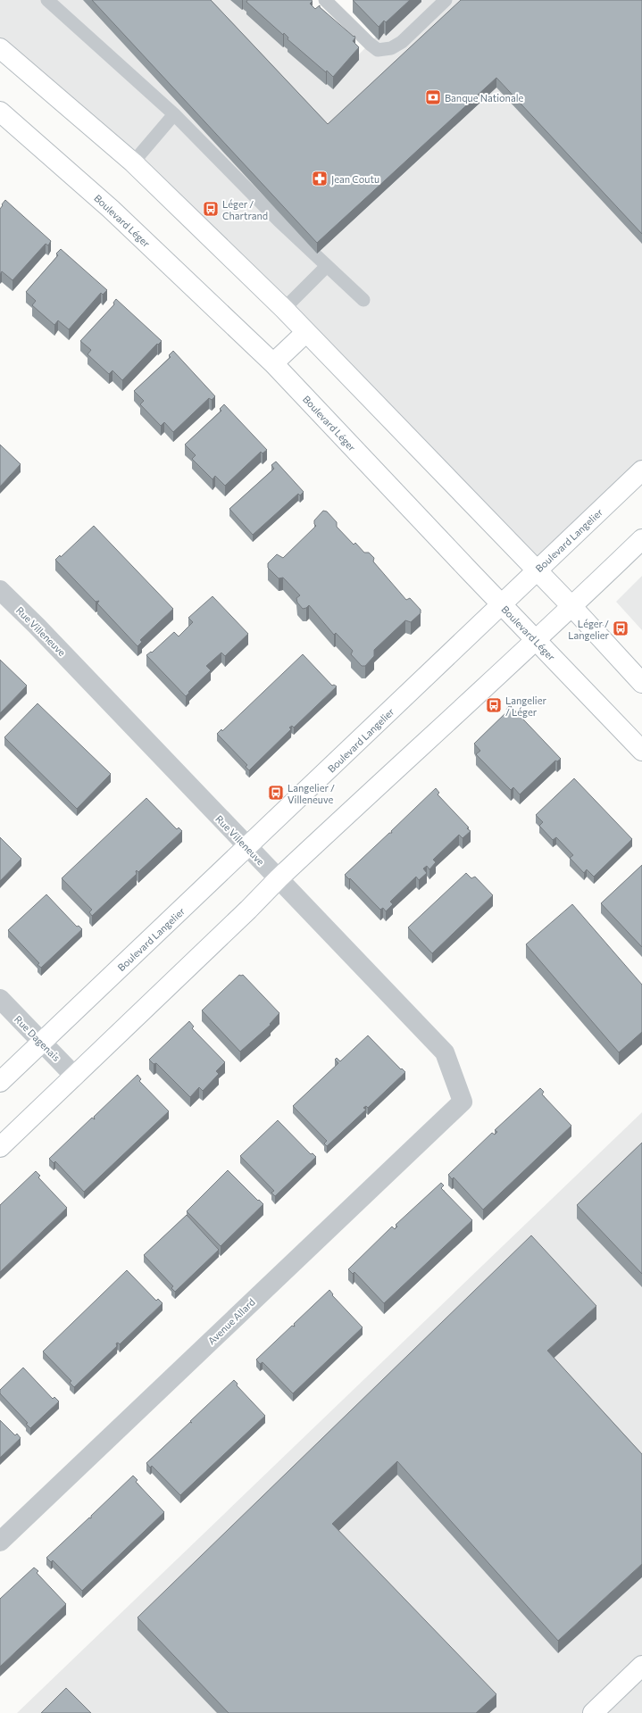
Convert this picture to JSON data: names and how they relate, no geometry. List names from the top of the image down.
{
  "streets": {
    "main road": ["Boulevard Léger", "Boulevard Langelier"],
    "street": ["Rue Villeneuve", "Rue Dagenais", "Avenue Allard"]
  },
  "crossings": [
    ["Boulevard Léger", "Boulevard Langelier"],
    ["Boulevard Langelier", "Rue Villeneuve"],
    ["Boulevard Langelier", "Rue Dagenais"],
    ["Rue Villeneuve", "Avenue Allard"]
  ],
  "places": {
    "bank": ["Banque Nationale"],
    "pharmacy": ["Jean Coutu"],
    "bus stop": [
      "Léger / Chartrand",
      "Léger / Langelier",
      "Langelier / Léger",
      "Langelier / Villeneuve"
    ]
  }
}
